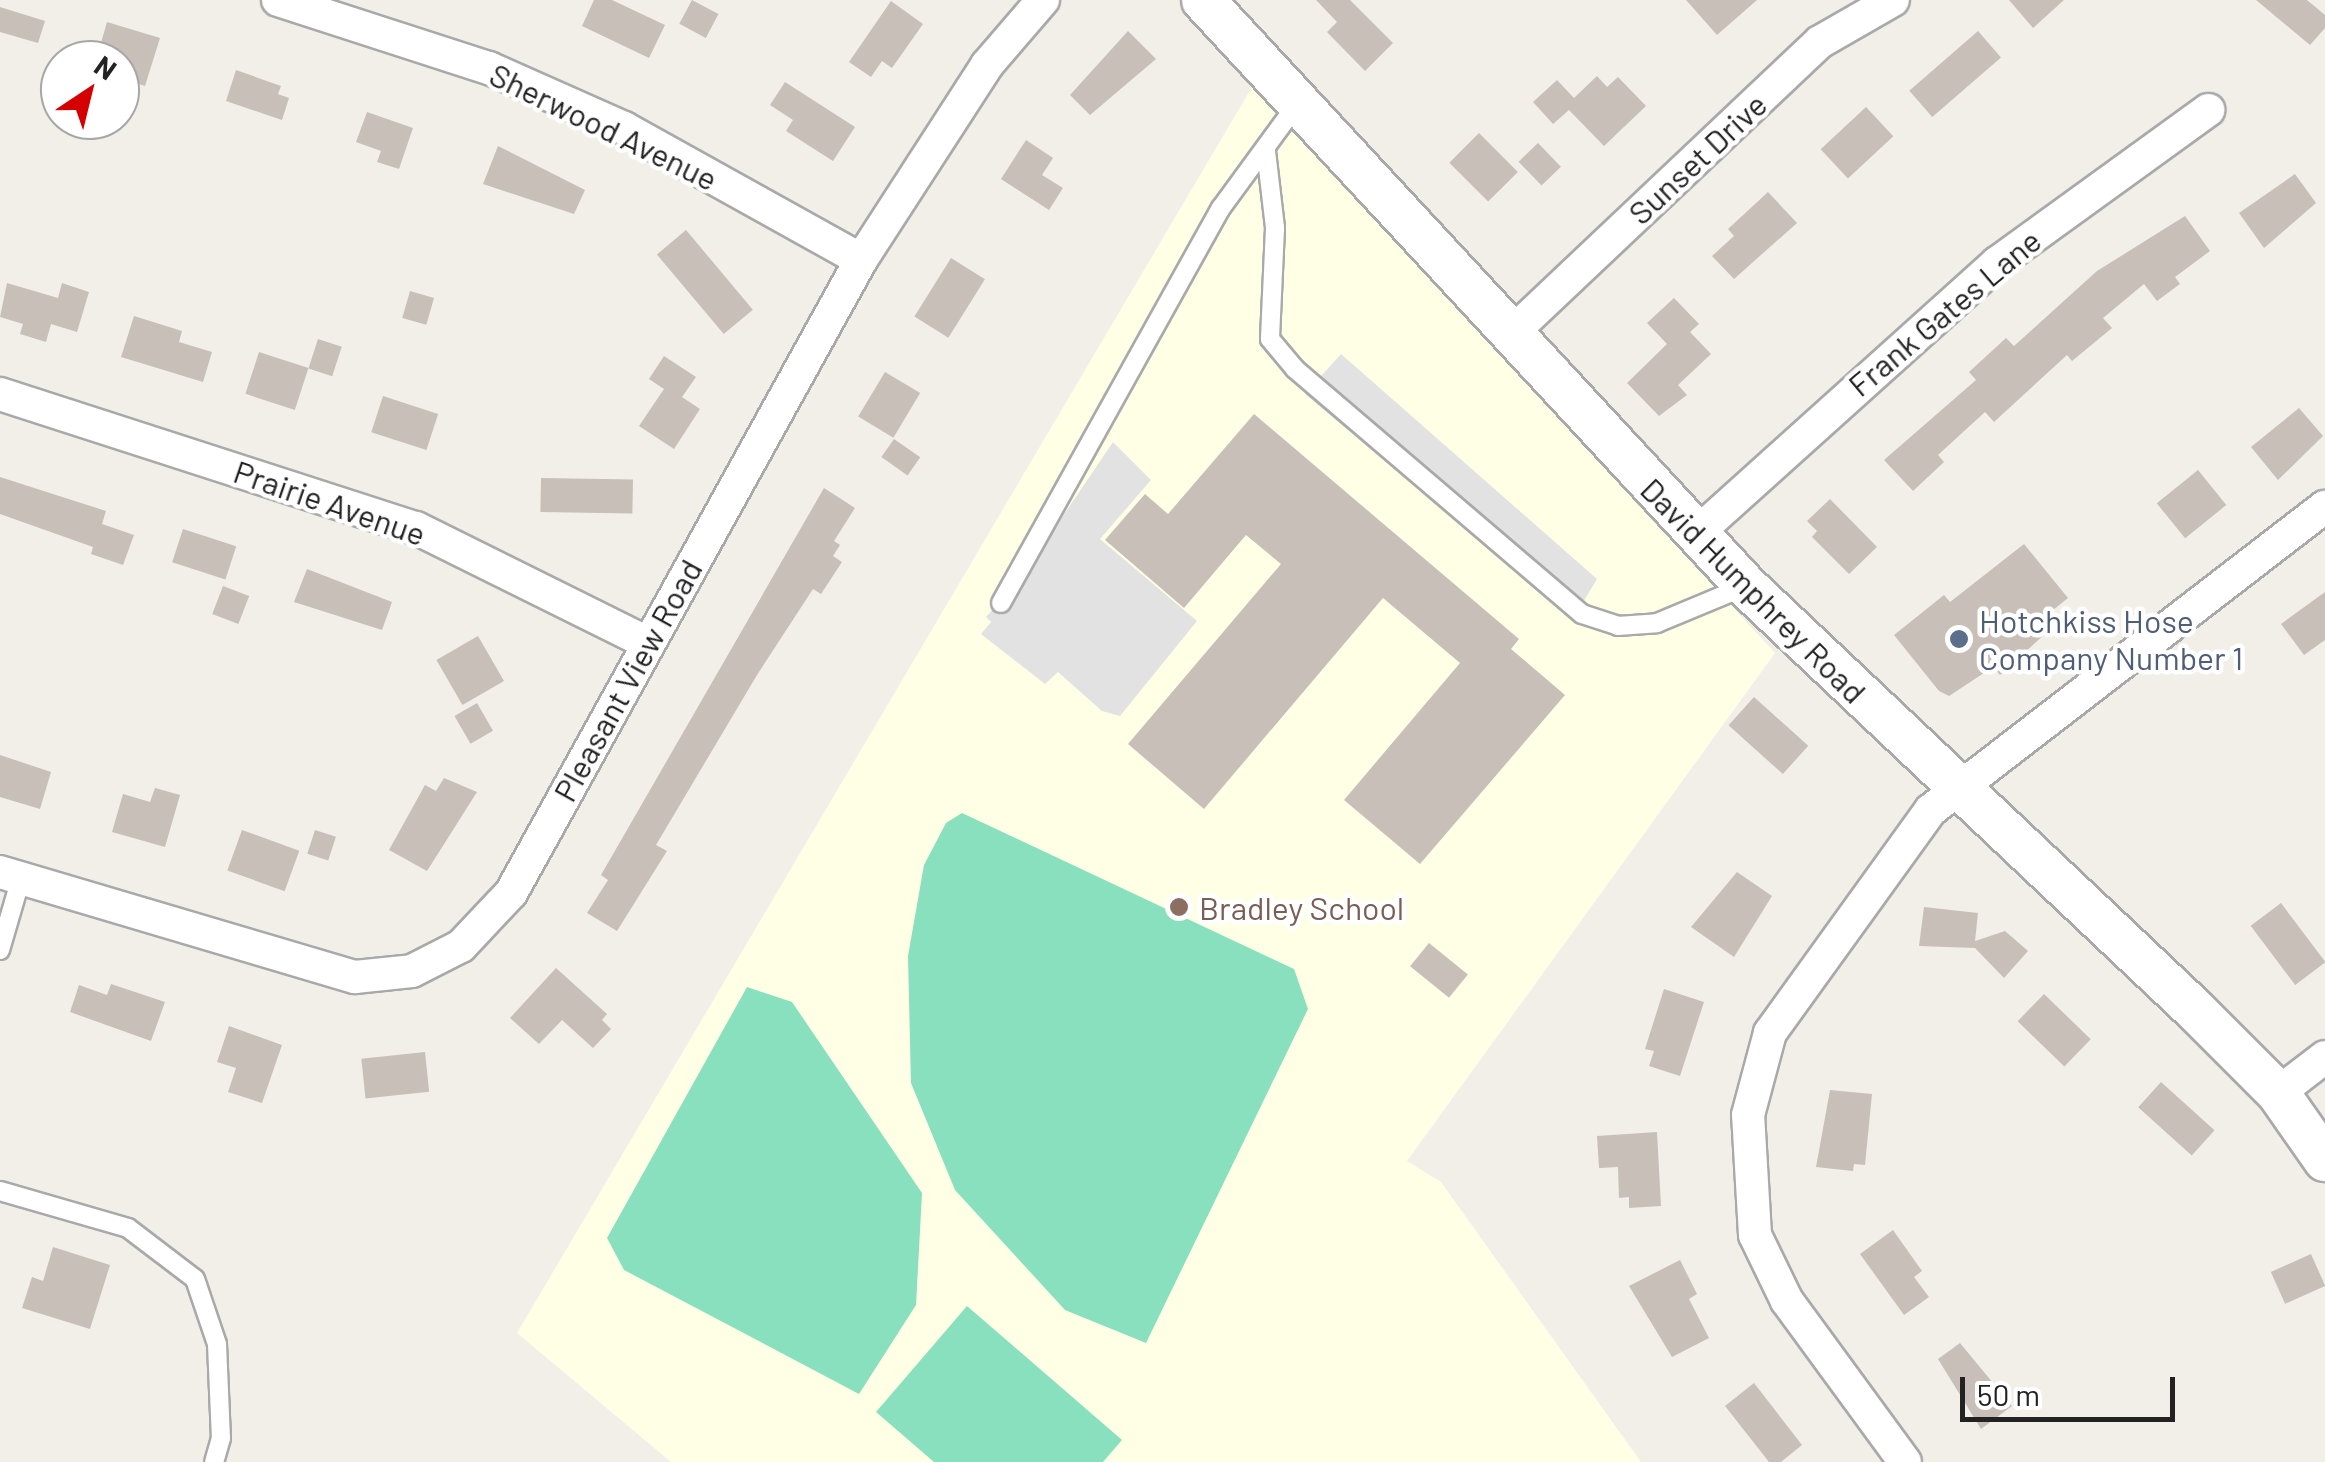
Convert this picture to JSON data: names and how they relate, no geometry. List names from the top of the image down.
{
  "streets": {
    "street": [
      "Sherwood Avenue",
      "Sunset Drive",
      "Frank Gates Lane",
      "Prairie Avenue",
      "David Humphrey Road",
      "Pleasant View Road"
    ]
  },
  "crossings": [
    ["Sherwood Avenue", "Pleasant View Road"],
    ["Sunset Drive", "David Humphrey Road"],
    ["Frank Gates Lane", "David Humphrey Road"],
    ["Prairie Avenue", "Pleasant View Road"]
  ],
  "places": ["Hotchkiss Hose Company Number 1", "Bradley School"],
  "scale_bar": "50 m",
  "north": "top right"
}
